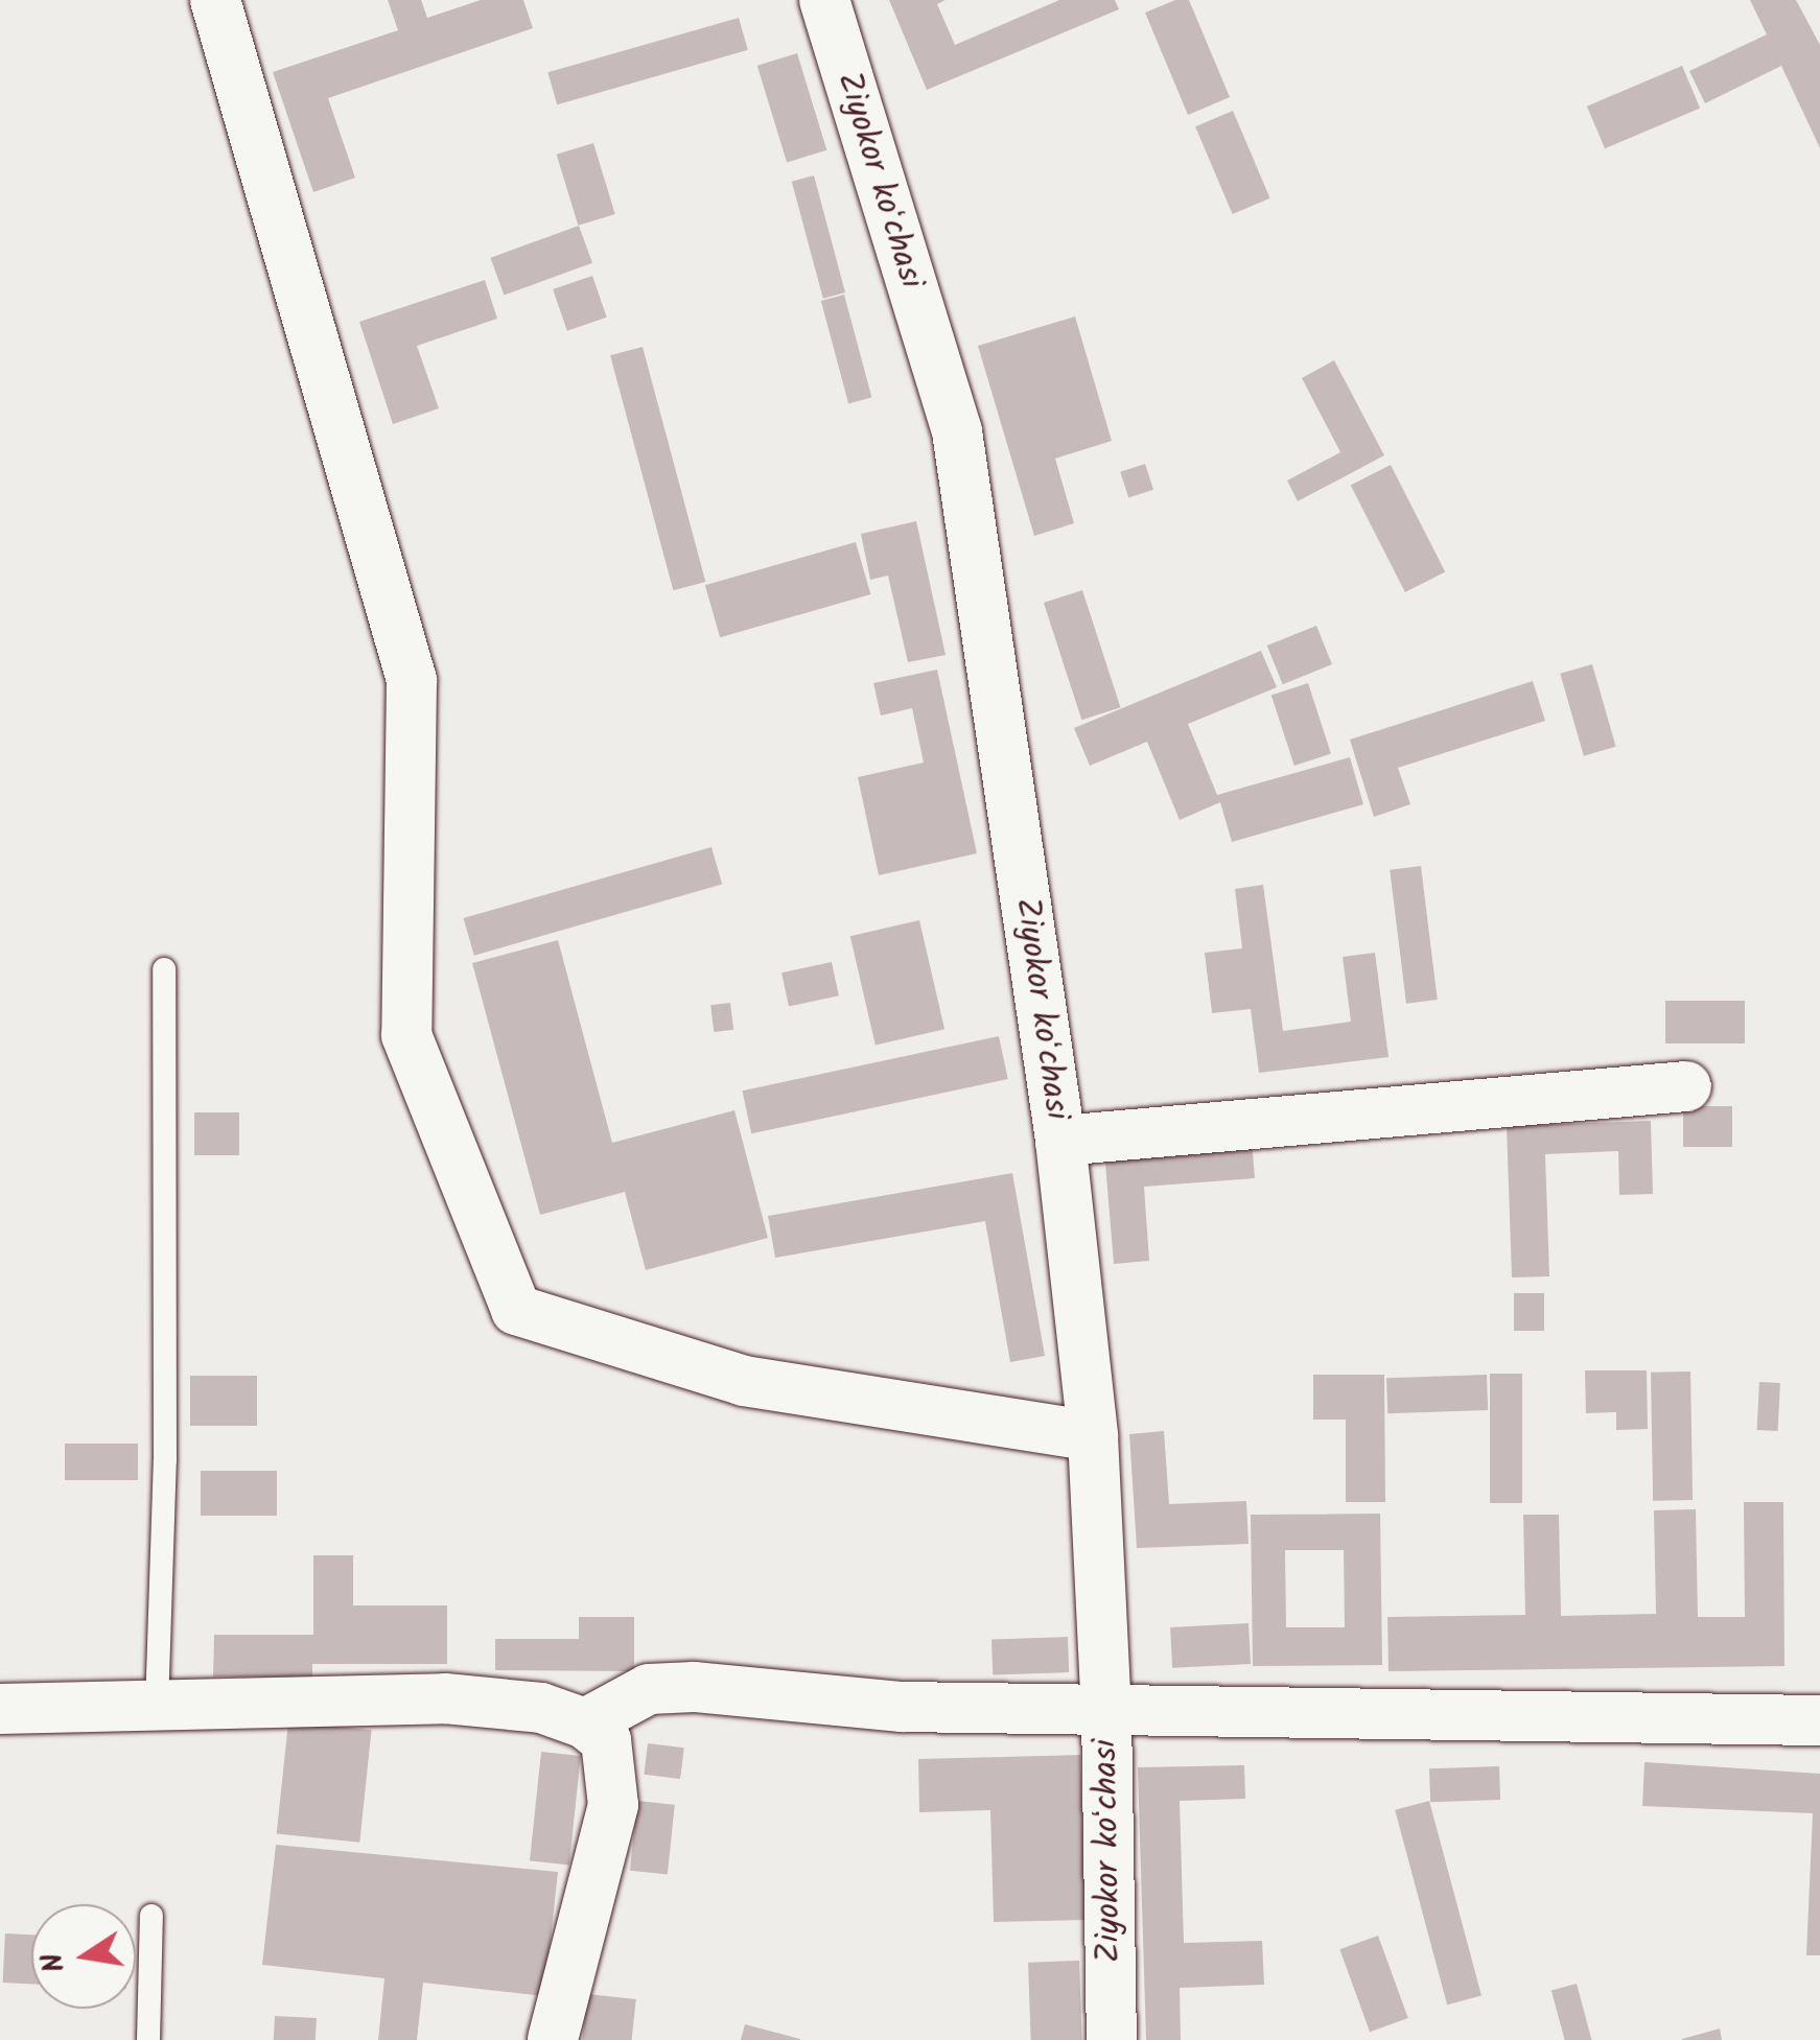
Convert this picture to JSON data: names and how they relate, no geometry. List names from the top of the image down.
{
  "streets": {
    "street": ["Ziyokor koʻchasi"]
  },
  "north": "left"
}
